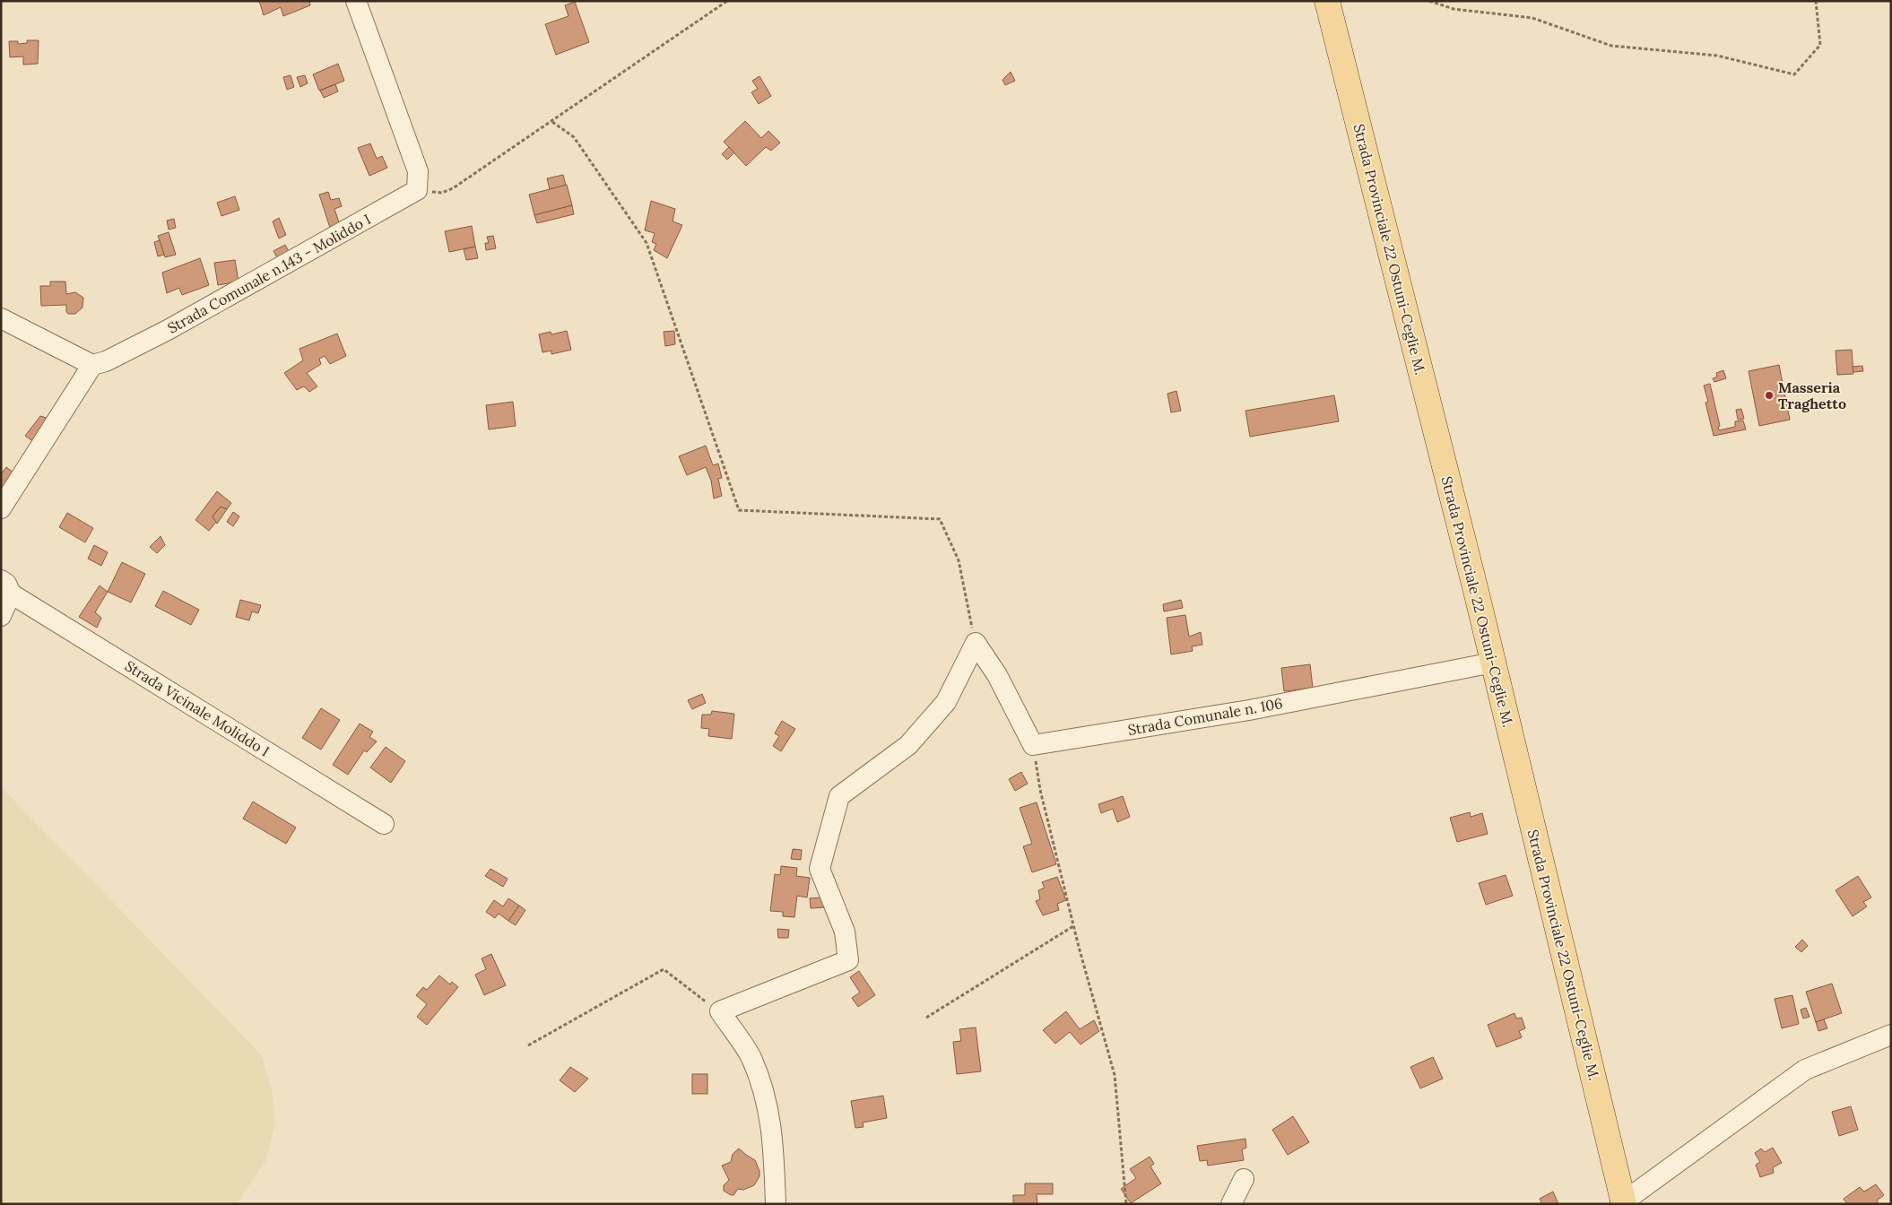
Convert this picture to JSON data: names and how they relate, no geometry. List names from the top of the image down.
{
  "streets": {
    "main road": ["Strada Provinciale 22 Ostuni-Ceglie M."],
    "street": ["Strada Comunale n.143 - Moliddo I", "Strada Vicinale Moliddo I", "Strada Comunale n. 106"]
  },
  "crossings": [
    ["Strada Provinciale 22 Ostuni-Ceglie M.", "Strada Comunale n. 106"]
  ],
  "places": ["Masseria Traghetto"]
}
